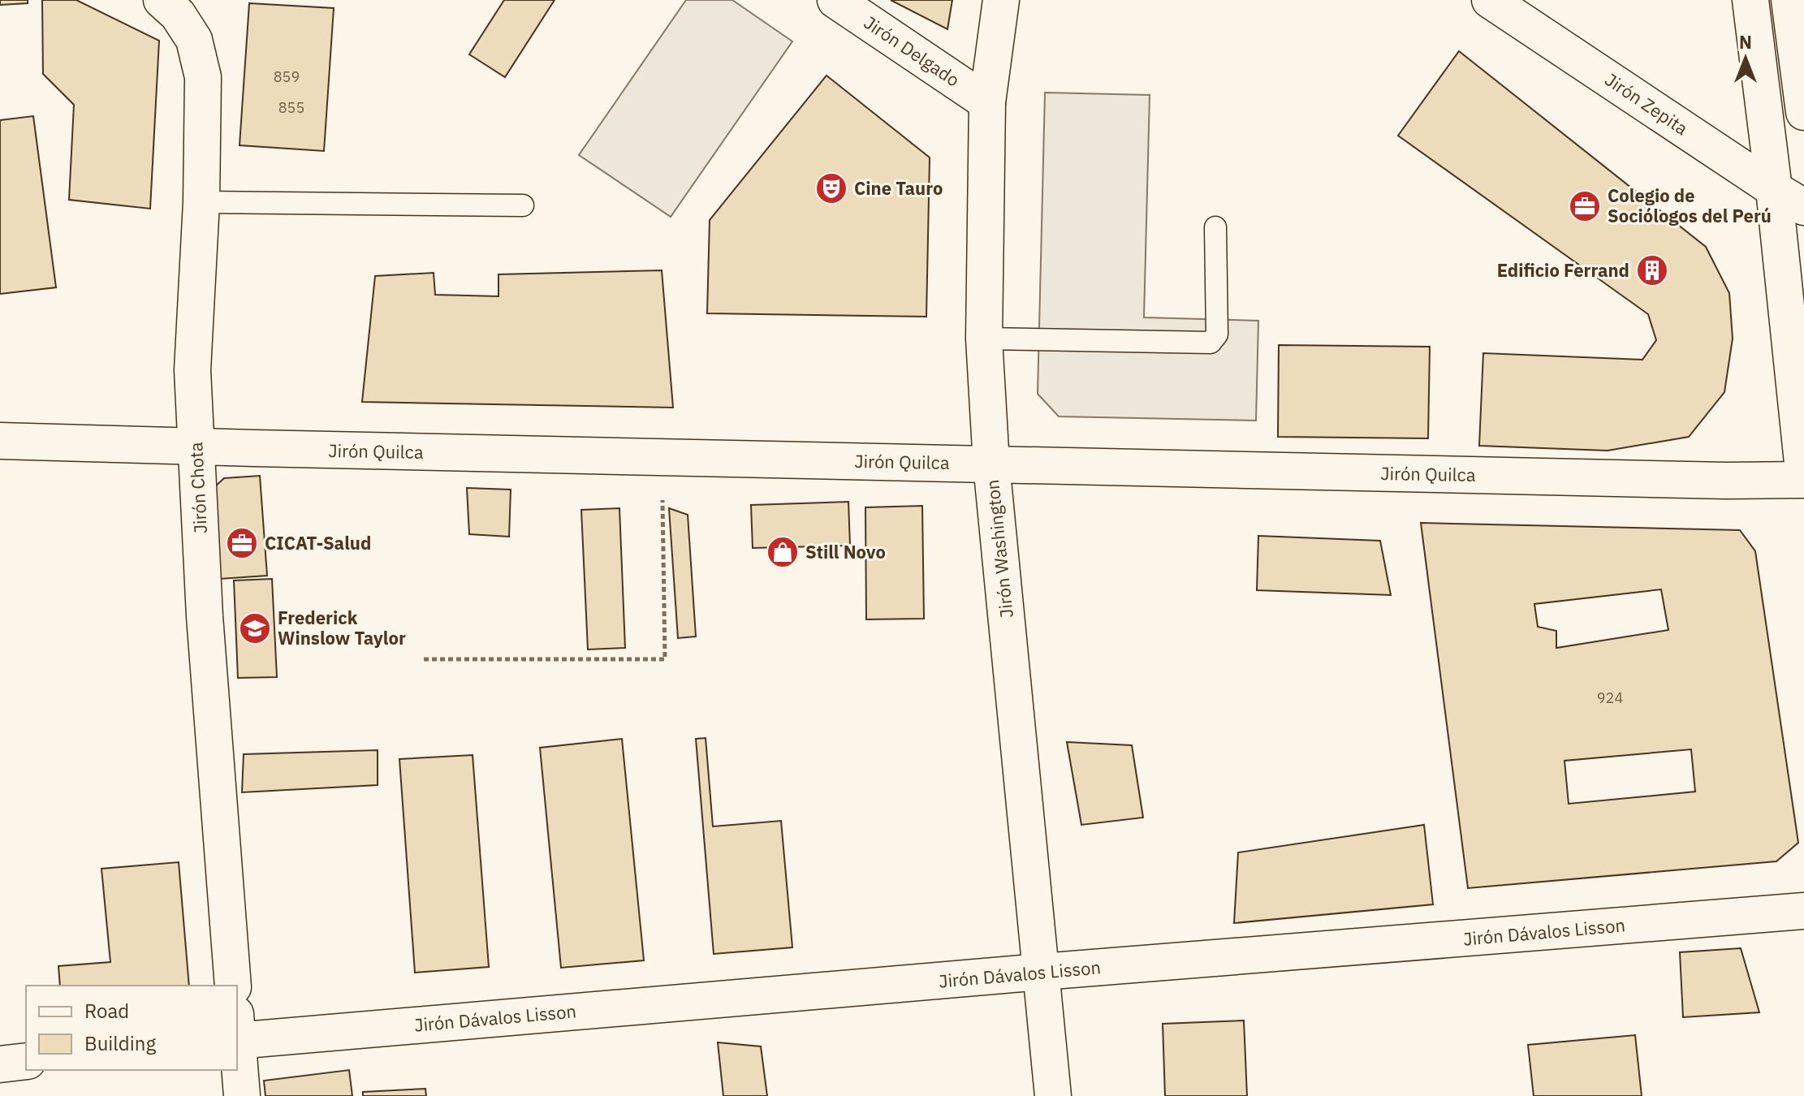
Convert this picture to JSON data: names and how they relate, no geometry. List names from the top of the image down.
{
  "streets": {
    "street": [
      "Jirón Delgado",
      "Jirón Zepita",
      "Jirón Quilca",
      "Jirón Chota",
      "Jirón Washington",
      "Jirón Dávalos Lisson"
    ]
  },
  "crossings": [
    ["Jirón Delgado", "Jirón Washington"],
    ["Jirón Quilca", "Jirón Chota"],
    ["Jirón Quilca", "Jirón Washington"],
    ["Jirón Washington", "Jirón Dávalos Lisson"]
  ],
  "places": {
    "theatre": ["Cine Tauro"],
    "office": ["Colegio de Sociólogos del Perú", "CICAT-Salud"],
    "building": ["Edificio Ferrand"],
    "shop": ["Still Novo"],
    "school or university": ["Frederick Winslow Taylor"]
  },
  "house_numbers": ["859", "855", "924"],
  "legend": ["Road", "Building"],
  "north": "top"
}
